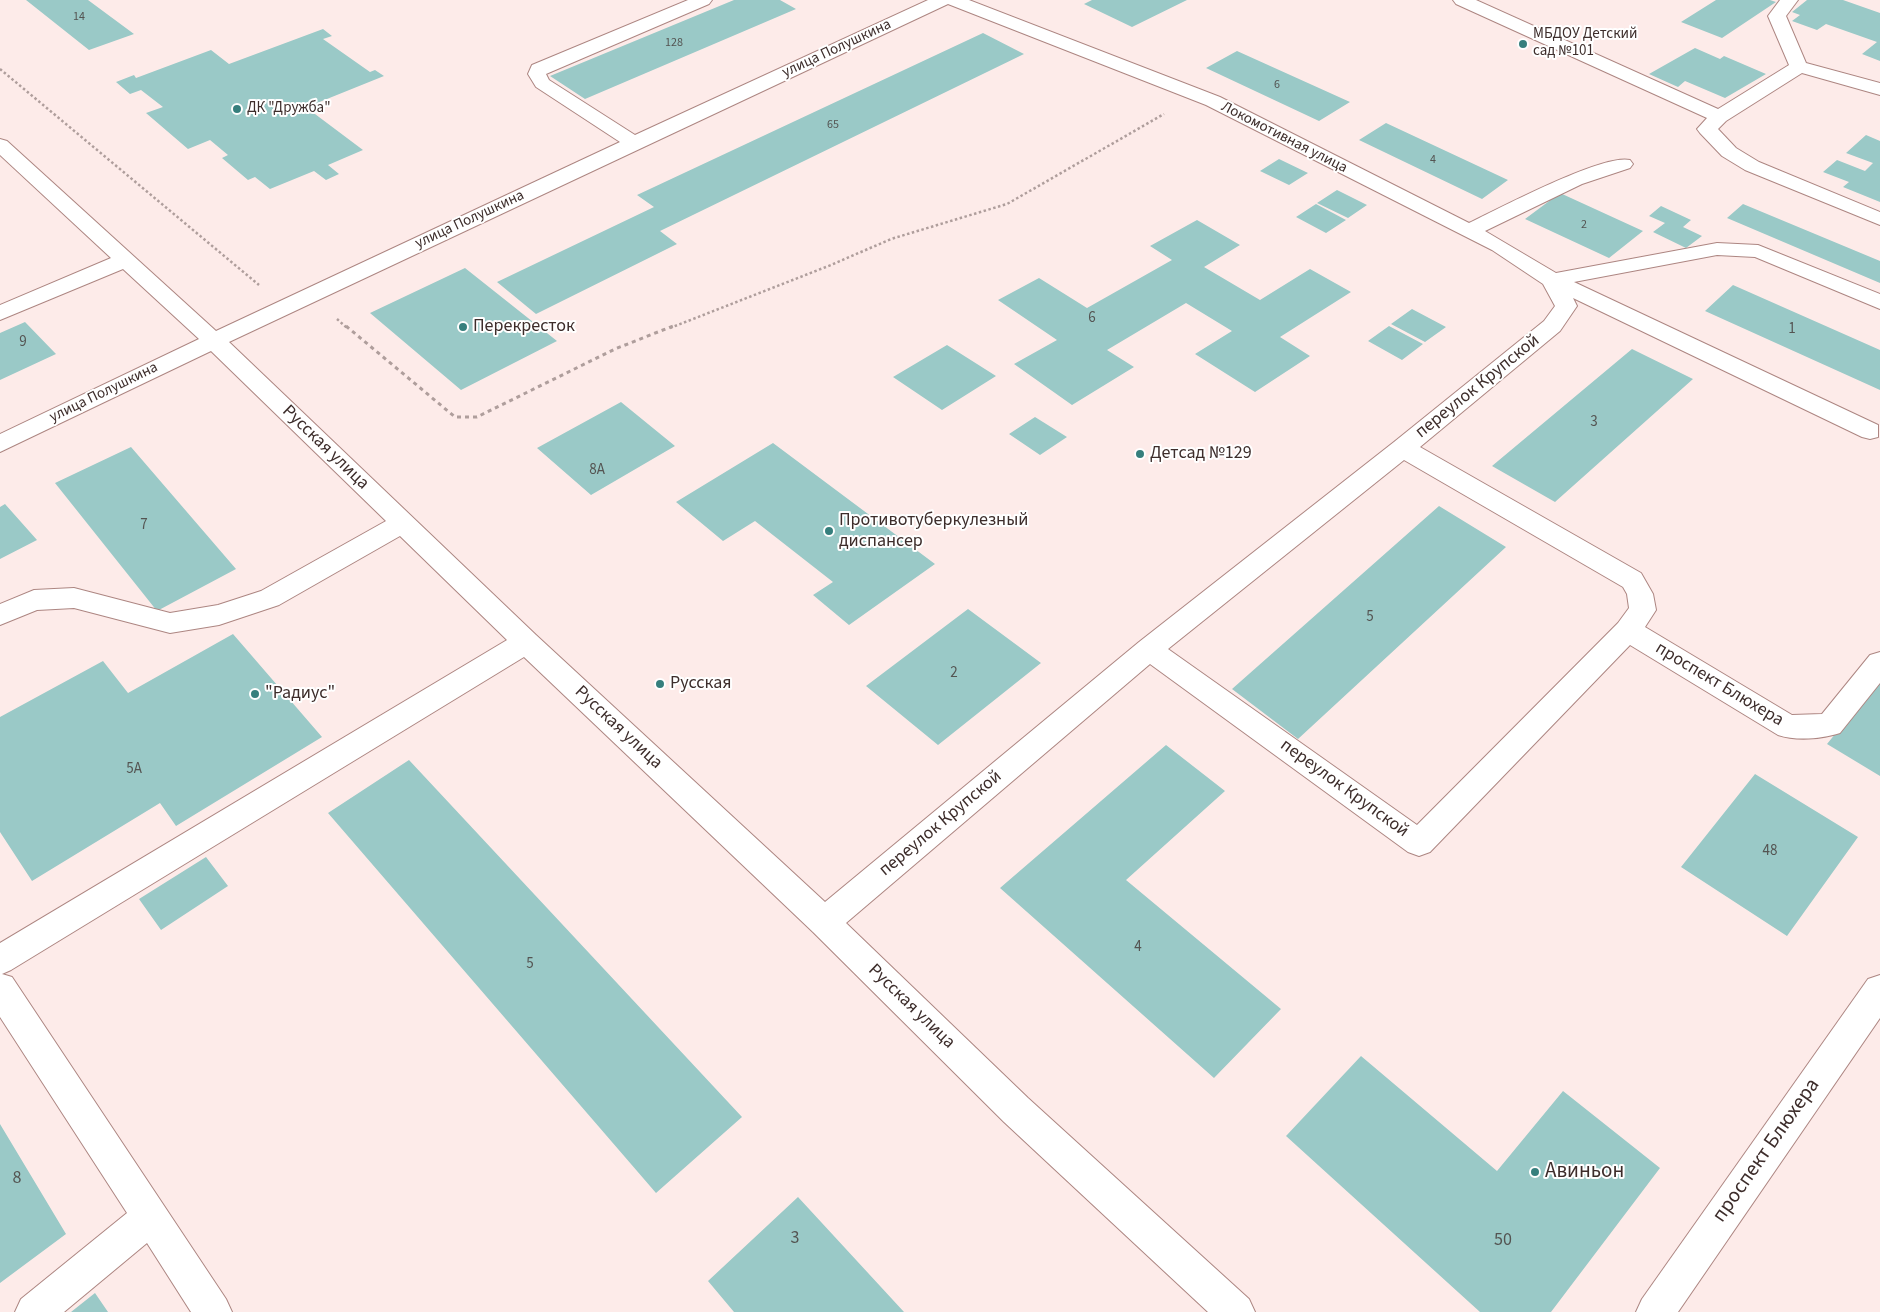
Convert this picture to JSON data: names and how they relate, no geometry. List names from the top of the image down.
{
  "streets": {
    "street": [
      "улица Полушкина",
      "Локомотивная улица",
      "переулок Крупской",
      "Русская улица",
      "проспект Блюхера"
    ]
  },
  "crossings": [
    ["улица Полушкина", "Русская улица"],
    ["Локомотивная улица", "переулок Крупской"],
    ["переулок Крупской", "Русская улица"],
    ["переулок Крупской", "проспект Блюхера"]
  ],
  "places": [
    "МБДОУ Детский сад №101",
    "ДК \"Дружба\"",
    "Перекресток",
    "Детсад №129",
    "Противотуберкулезный диспансер",
    "Русская",
    "\"Радиус\"",
    "Авиньон"
  ],
  "house_numbers": [
    "14",
    "128",
    "6",
    "65",
    "4",
    "2",
    "6",
    "1",
    "9",
    "3",
    "8А",
    "7",
    "5",
    "2",
    "5А",
    "48",
    "4",
    "5",
    "8",
    "3",
    "50"
  ]
}
